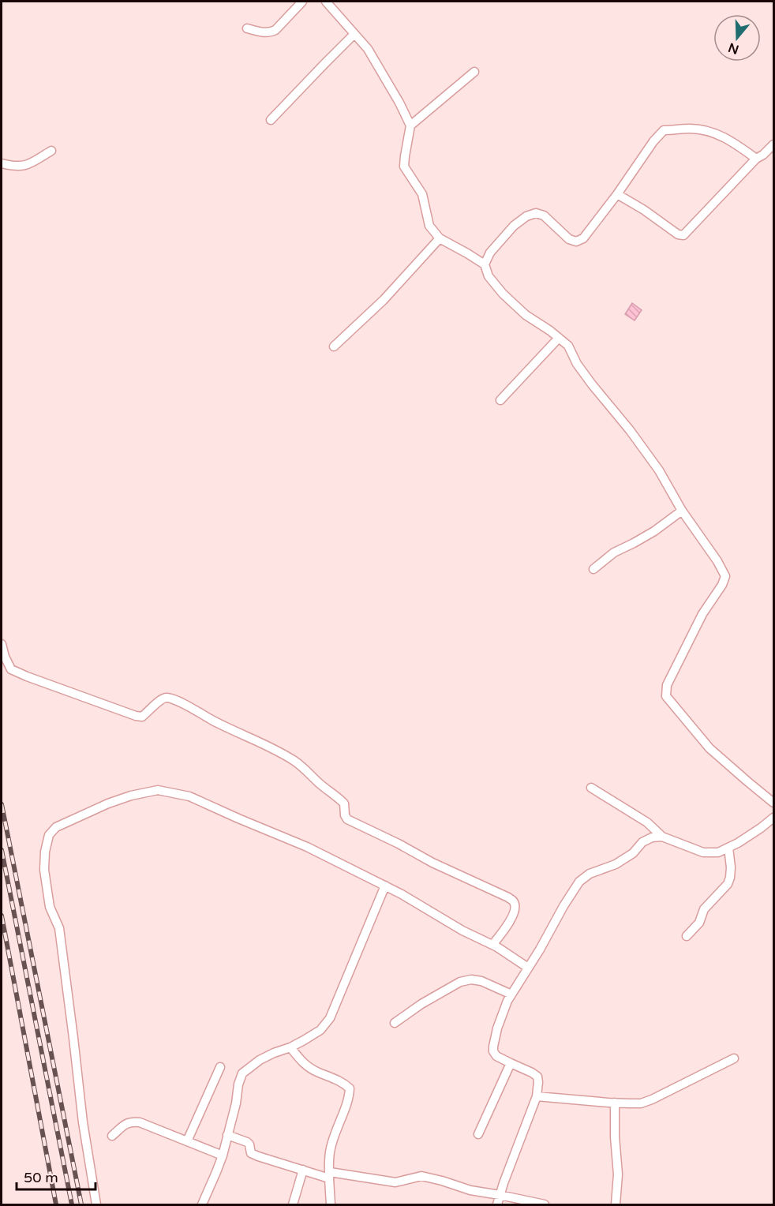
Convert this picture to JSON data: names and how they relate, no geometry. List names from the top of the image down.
{
  "scale_bar": "50 m",
  "north": "bottom"
}
